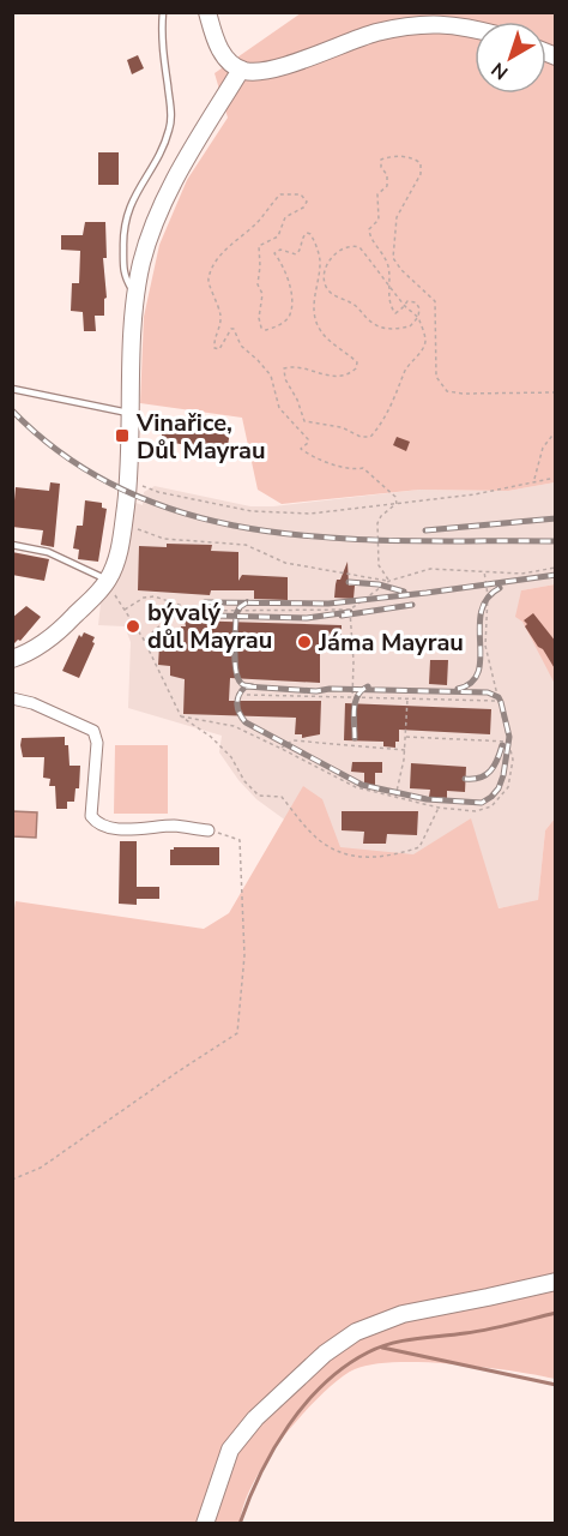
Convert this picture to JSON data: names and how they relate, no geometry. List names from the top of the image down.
{
  "places": {
    "transit": ["Vinařice, Důl Mayrau"],
    "other": ["bývalý důl Mayrau", "Jáma Mayrau"]
  },
  "north": "bottom left"
}
